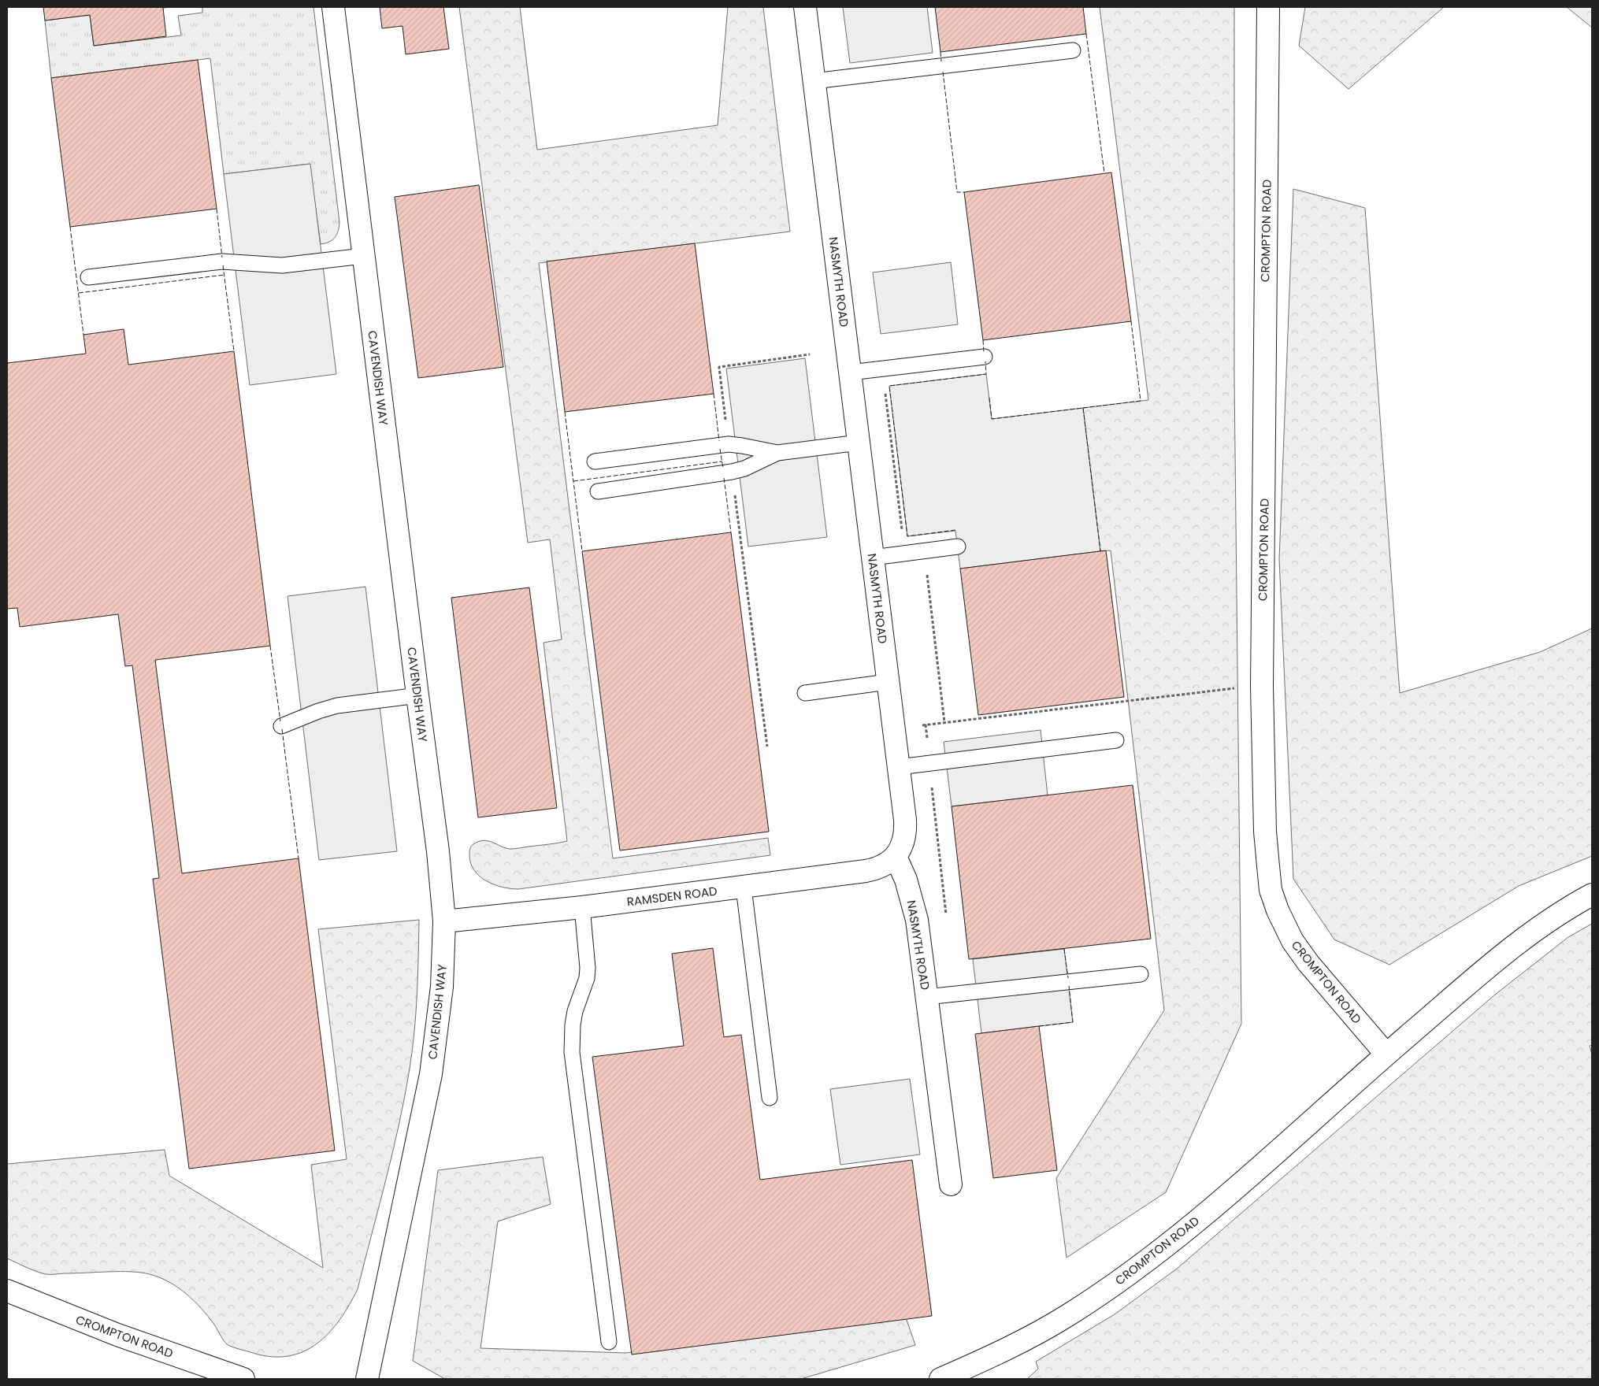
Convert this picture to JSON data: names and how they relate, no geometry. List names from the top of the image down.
{
  "streets": {
    "street": [
      "CROMPTON ROAD",
      "NASMYTH ROAD",
      "CAVENDISH WAY",
      "RAMSDEN ROAD"
    ]
  },
  "crossings": [
    ["NASMYTH ROAD", "RAMSDEN ROAD"],
    ["CAVENDISH WAY", "RAMSDEN ROAD"]
  ]
}
